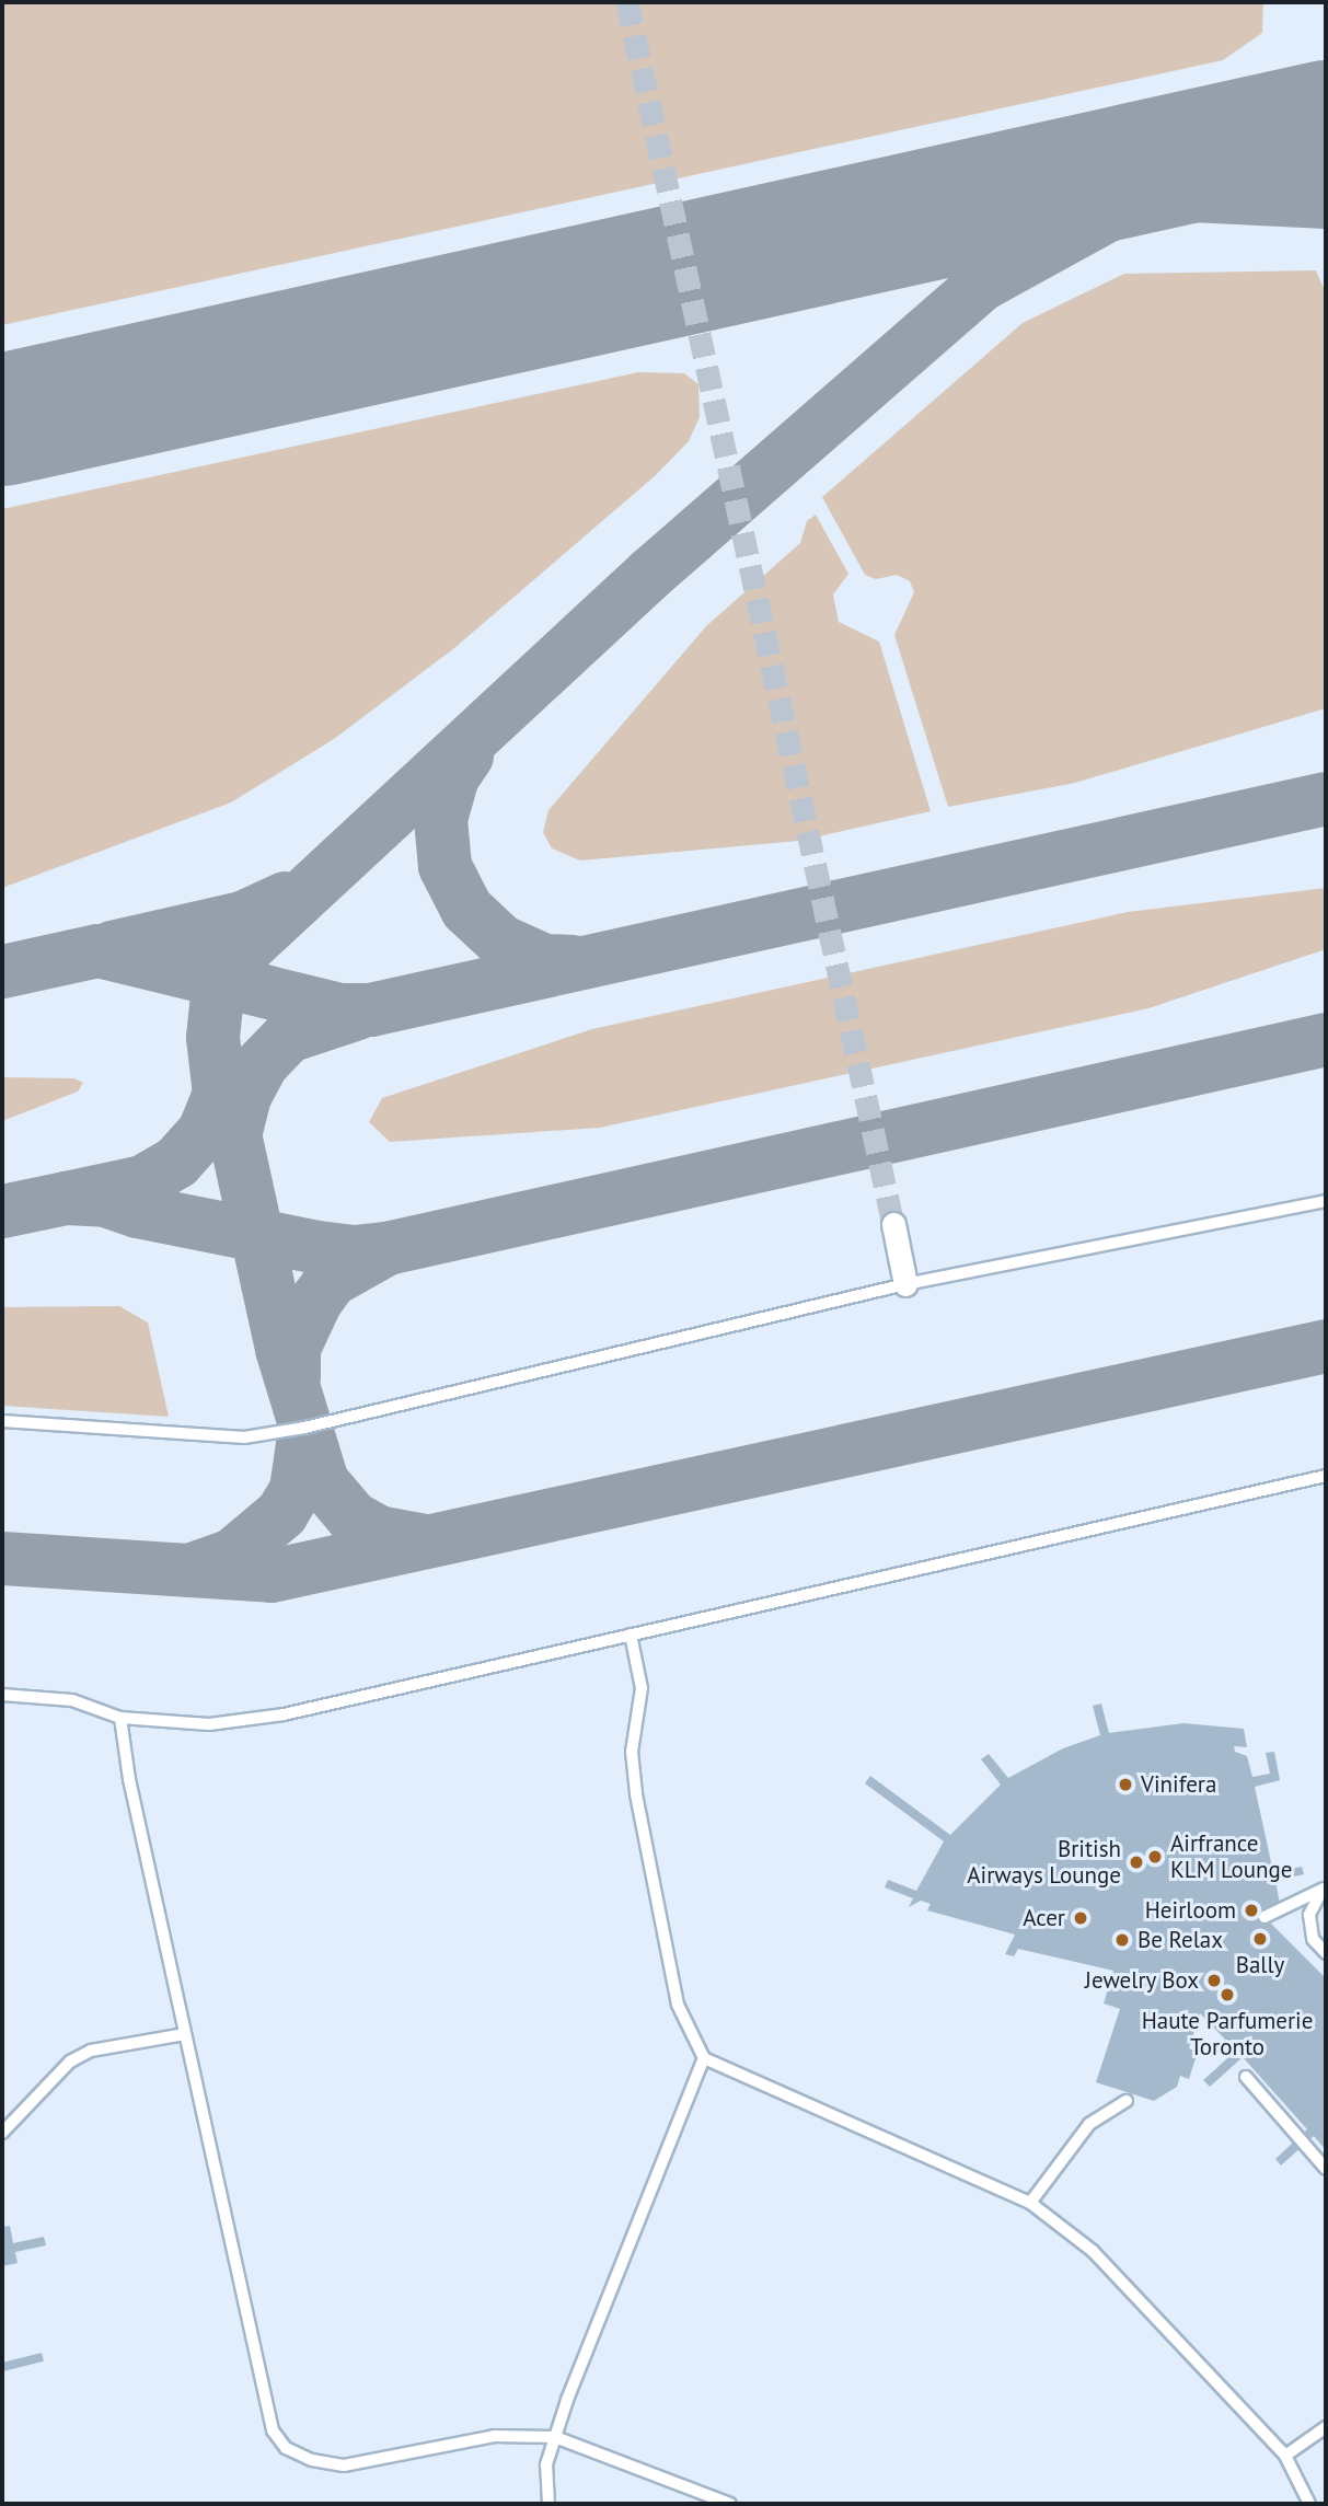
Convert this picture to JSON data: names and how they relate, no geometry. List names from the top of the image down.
{
  "places": [
    "Vinifera",
    "Airfrance KLM Lounge",
    "British Airways Lounge",
    "Heirloom",
    "Acer",
    "Bally",
    "Be Relax",
    "Jewelry Box",
    "Haute Parfumerie Toronto"
  ]
}
